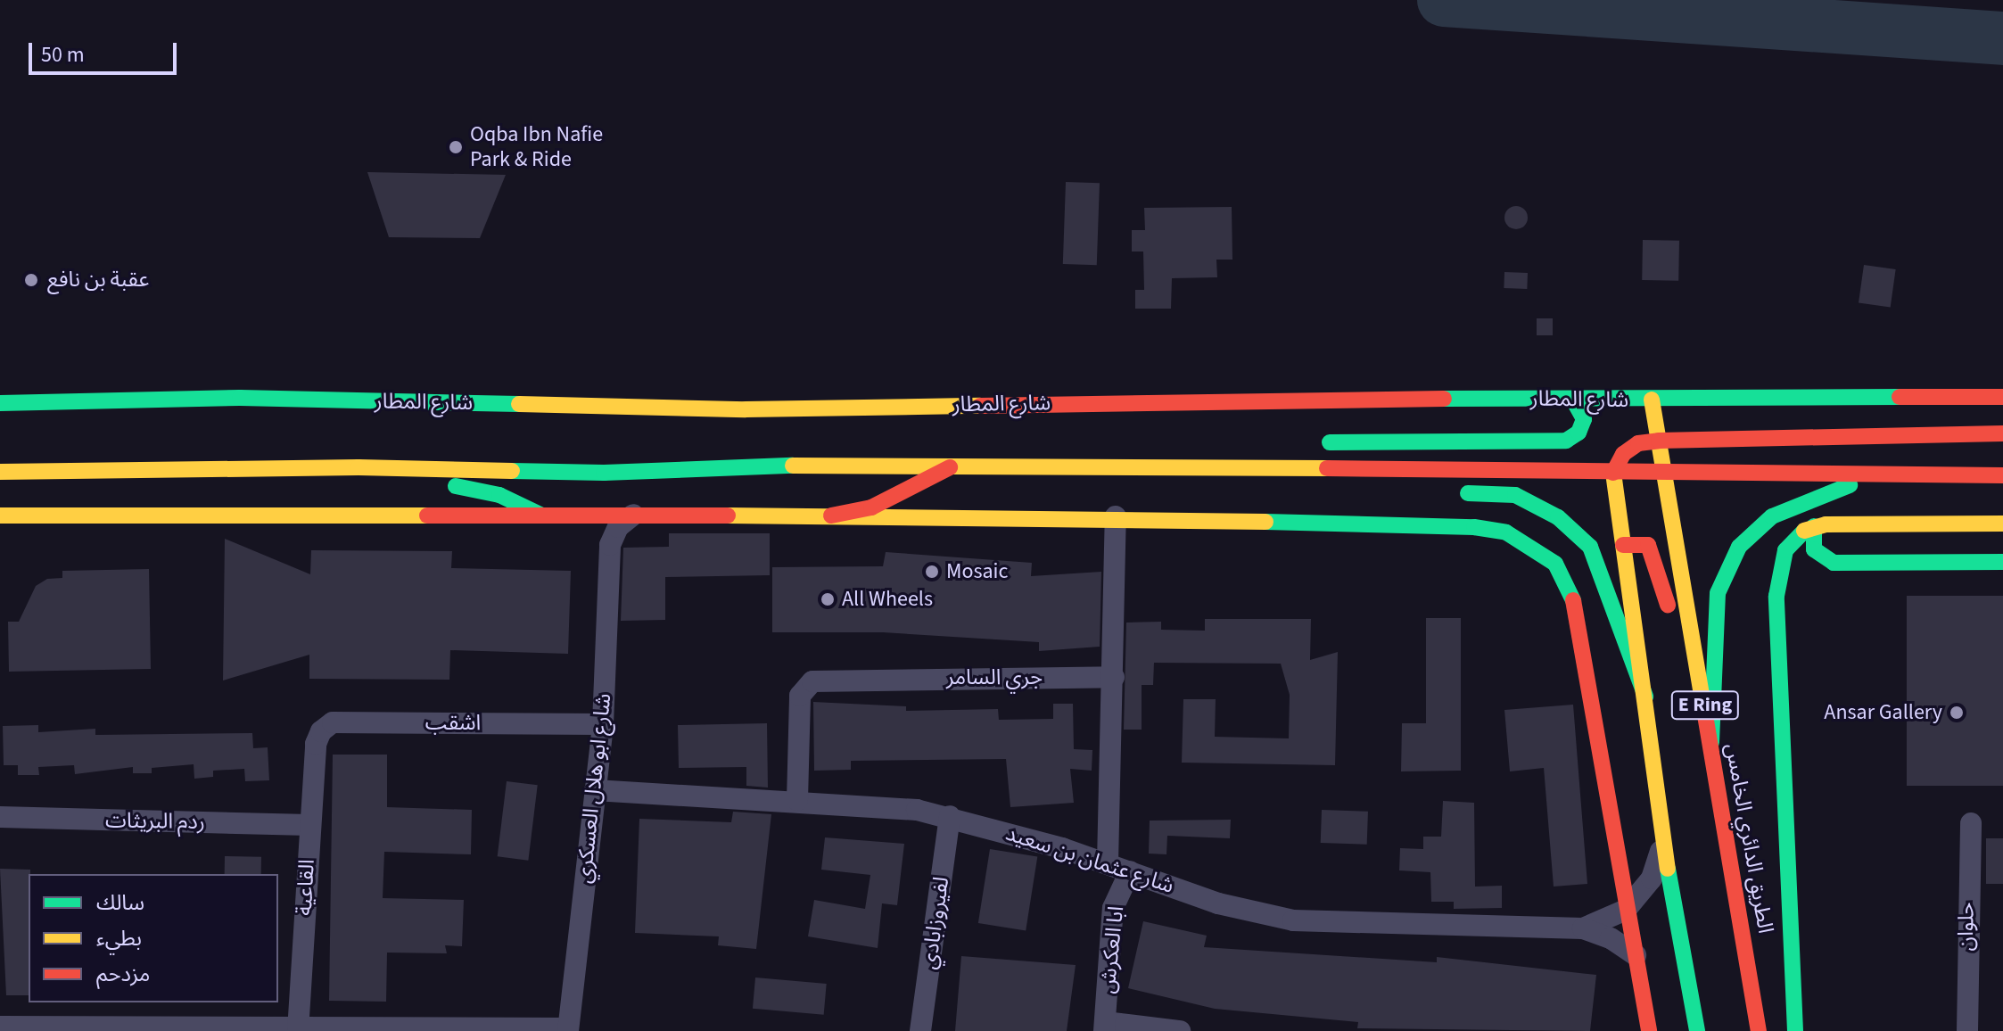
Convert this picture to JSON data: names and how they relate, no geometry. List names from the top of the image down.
{
  "streets": {
    "main road": ["شارع المطار", "E Ring", "الطريق الدائري الخامس"],
    "street": [
      "جري السامر",
      "اشقب",
      "شارع ابو هلال العسكري",
      "ردم البريثات",
      "شارع عثمان بن سعيد",
      "القاعية",
      "لفيروزابادي",
      "حلوان",
      "ابا العكرش"
    ]
  },
  "crossings": [
    ["شارع المطار", "الطريق الدائري الخامس"],
    ["جري السامر", "شارع عثمان بن سعيد"],
    ["E Ring", "شارع عثمان بن سعيد"],
    ["اشقب", "شارع ابو هلال العسكري"],
    ["اشقب", "القاعية"],
    ["شارع ابو هلال العسكري", "شارع عثمان بن سعيد"],
    ["ردم البريثات", "القاعية"],
    ["شارع عثمان بن سعيد", "لفيروزابادي"],
    ["شارع عثمان بن سعيد", "ابا العكرش"]
  ],
  "places": [
    "Oqba Ibn Nafie Park & Ride",
    "عقبة بن نافع",
    "Mosaic",
    "All Wheels",
    "Ansar Gallery"
  ],
  "legend": ["سالك", "بطيء", "مزدحم"],
  "scale_bar": "50 m"
}
